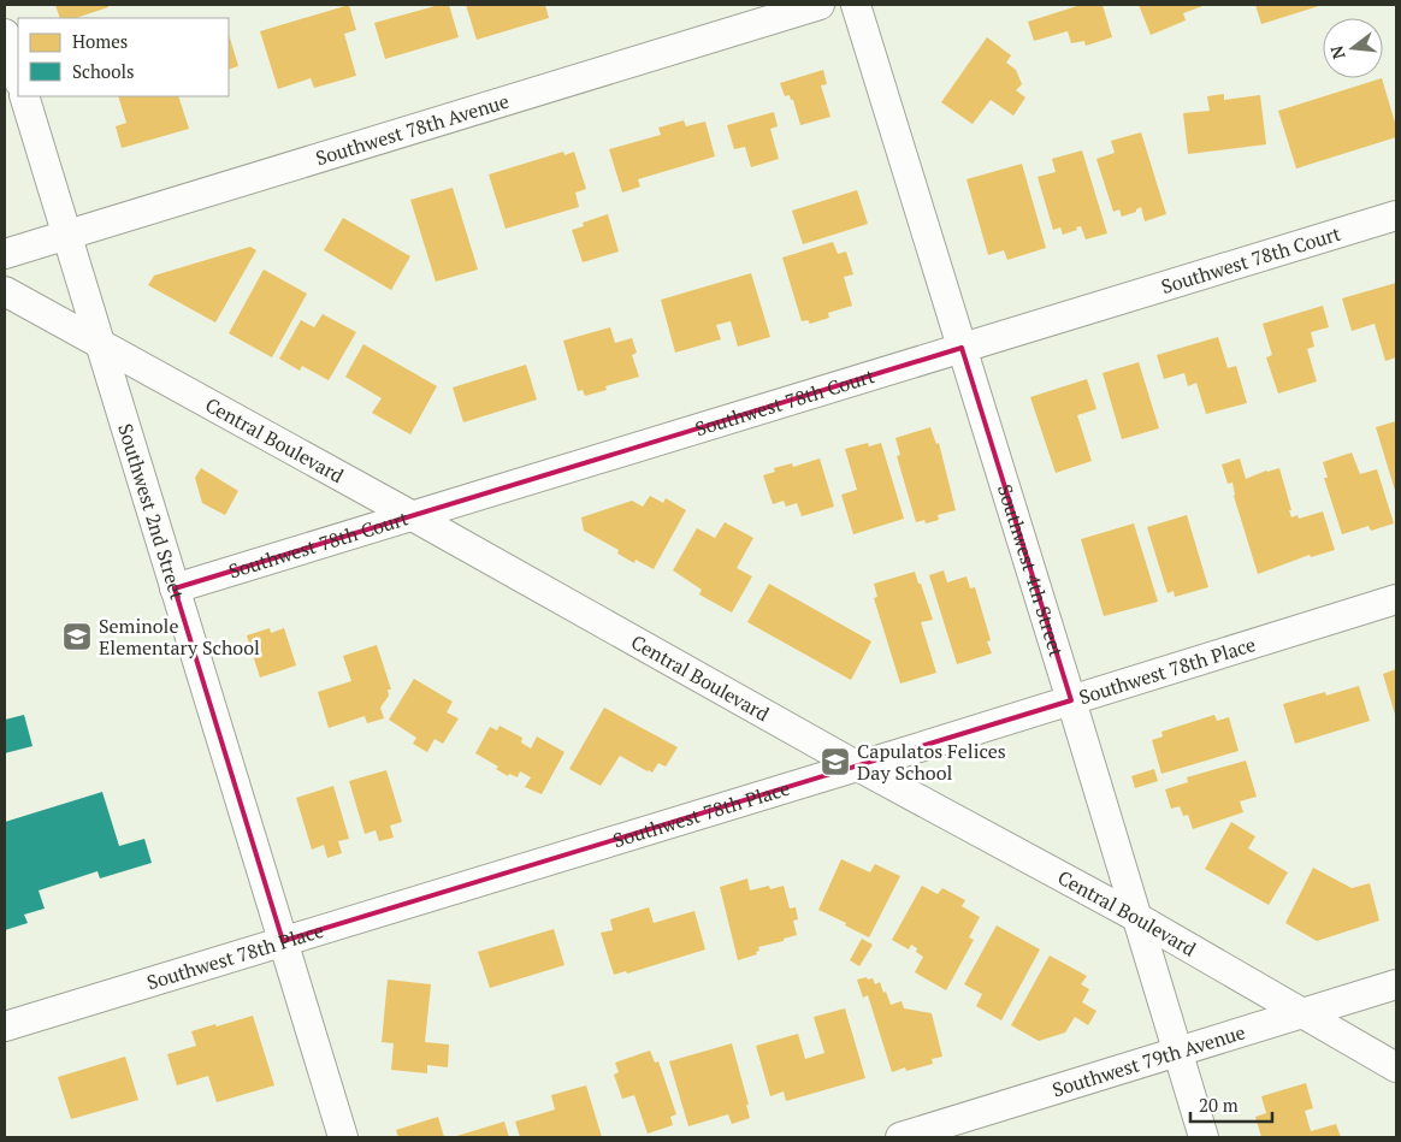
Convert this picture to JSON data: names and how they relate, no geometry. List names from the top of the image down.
{
  "streets": {
    "street": [
      "Southwest 78th Avenue",
      "Southwest 78th Court",
      "Central Boulevard",
      "Southwest 2nd Street",
      "Southwest 4th Street",
      "Southwest 78th Place",
      "Southwest 79th Avenue"
    ]
  },
  "crossings": [
    ["Southwest 78th Avenue", "Southwest 2nd Street"],
    ["Southwest 78th Court", "Central Boulevard"],
    ["Southwest 78th Court", "Southwest 2nd Street"],
    ["Southwest 78th Court", "Southwest 4th Street"],
    ["Central Boulevard", "Southwest 2nd Street"],
    ["Central Boulevard", "Southwest 4th Street"],
    ["Central Boulevard", "Southwest 78th Place"],
    ["Central Boulevard", "Southwest 79th Avenue"],
    ["Southwest 2nd Street", "Southwest 78th Place"],
    ["Southwest 4th Street", "Southwest 78th Place"],
    ["Southwest 4th Street", "Southwest 79th Avenue"]
  ],
  "places": {
    "school or university": ["Seminole Elementary School", "Capulatos Felices Day School"]
  },
  "legend": ["Homes", "Schools"],
  "scale_bar": "20 m",
  "north": "left"
}
